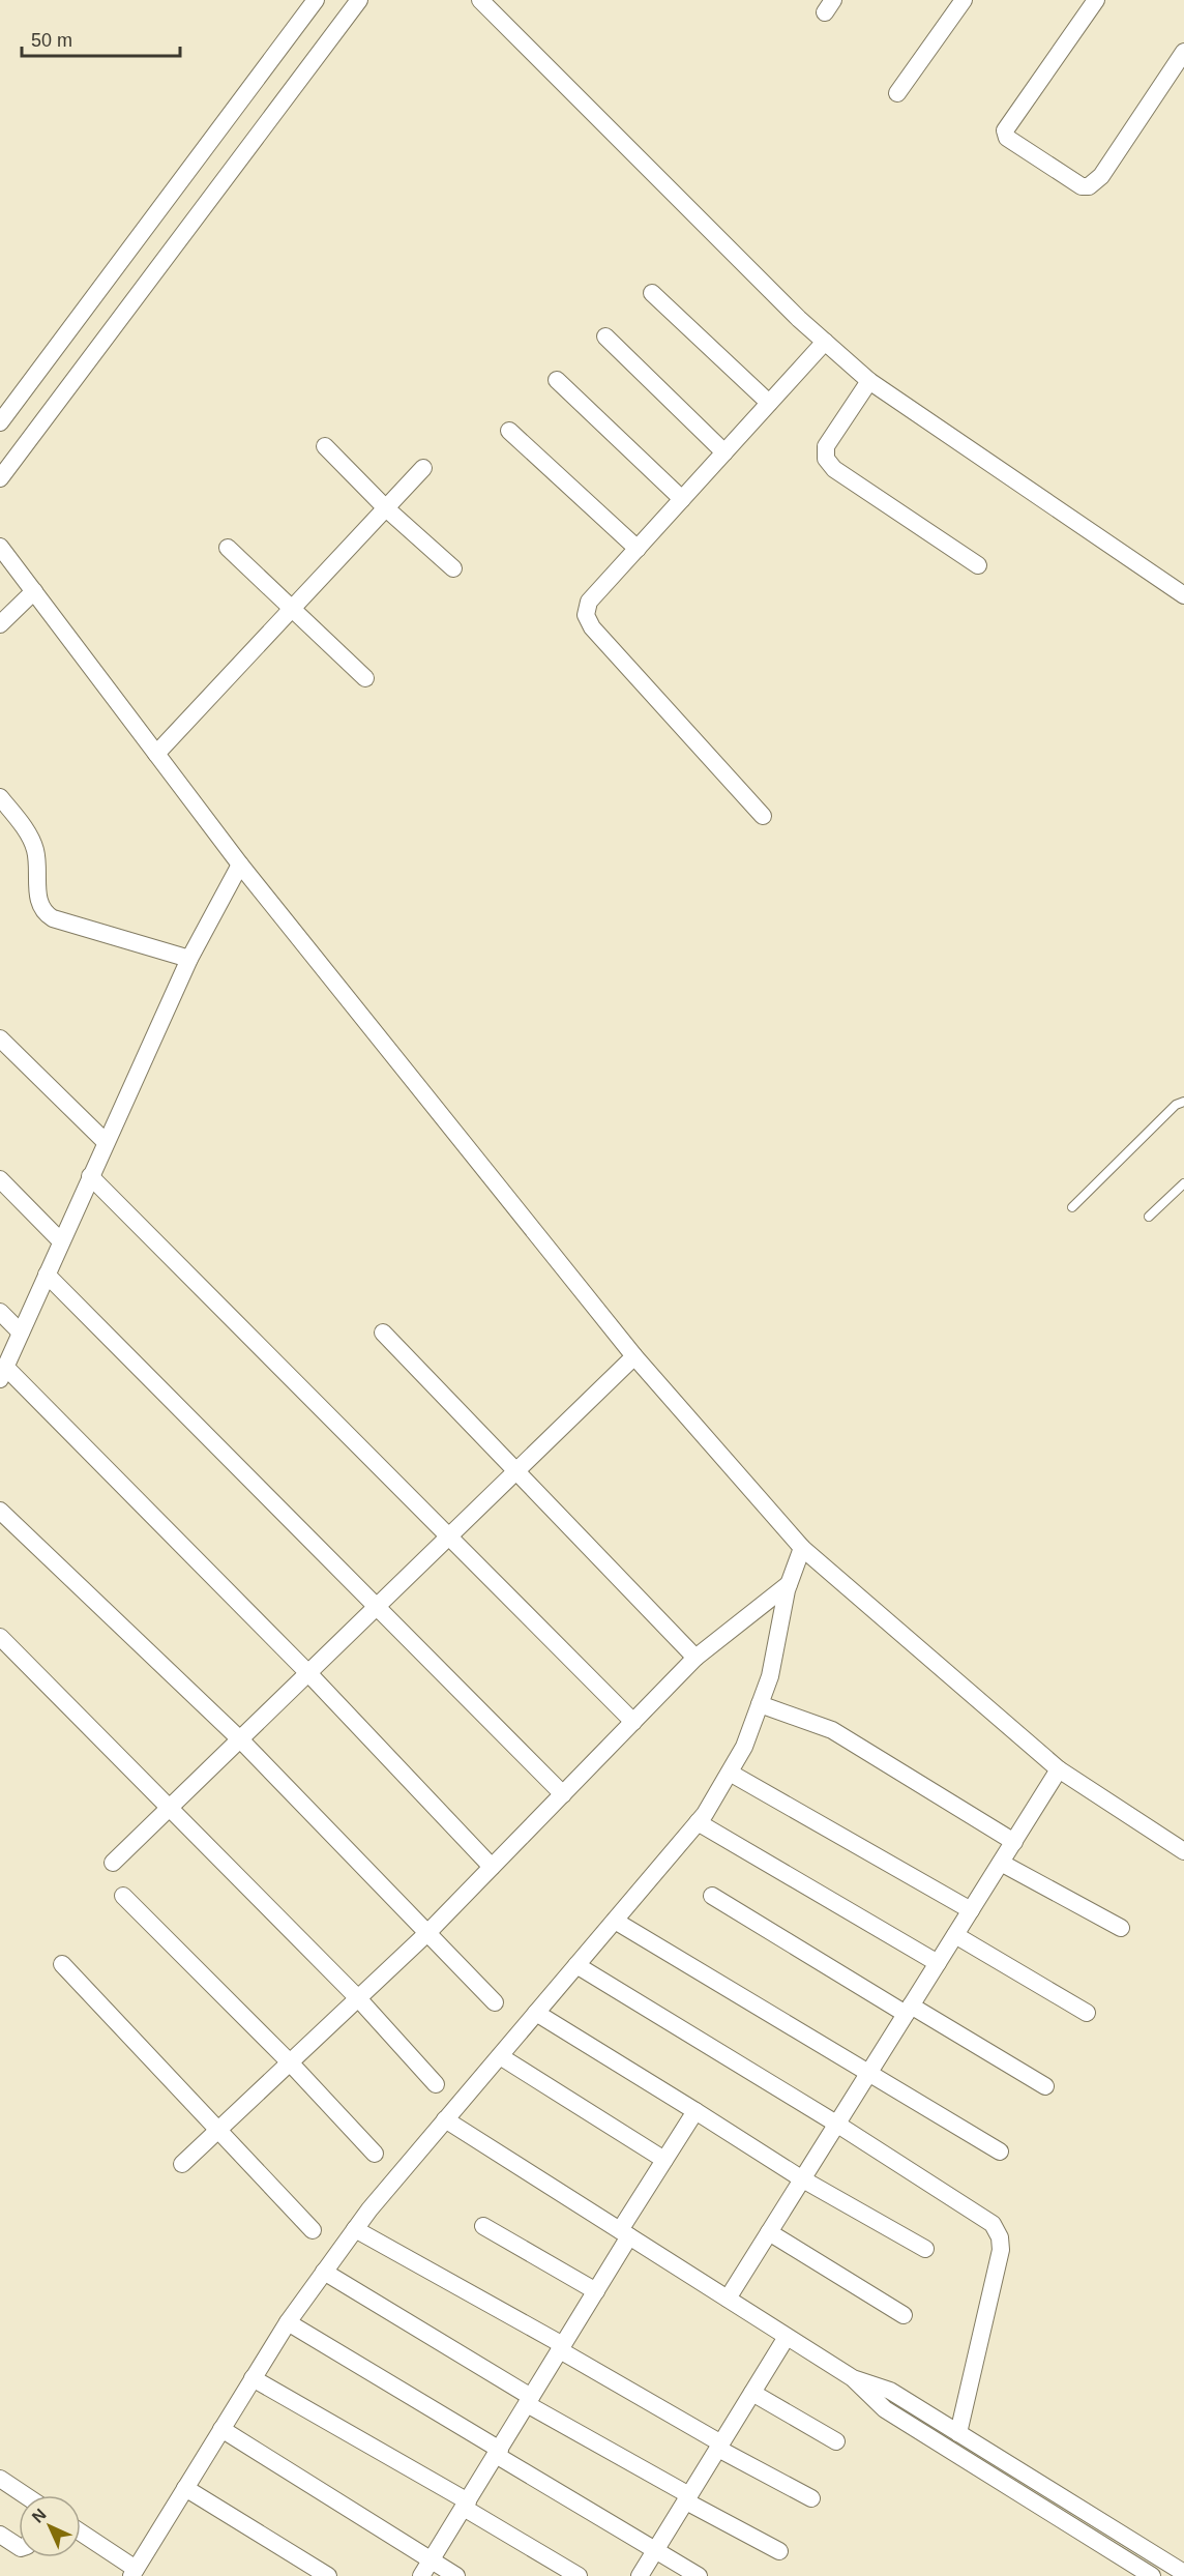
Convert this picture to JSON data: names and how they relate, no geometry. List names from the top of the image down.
{
  "scale_bar": "50 m",
  "north": "top left"
}
